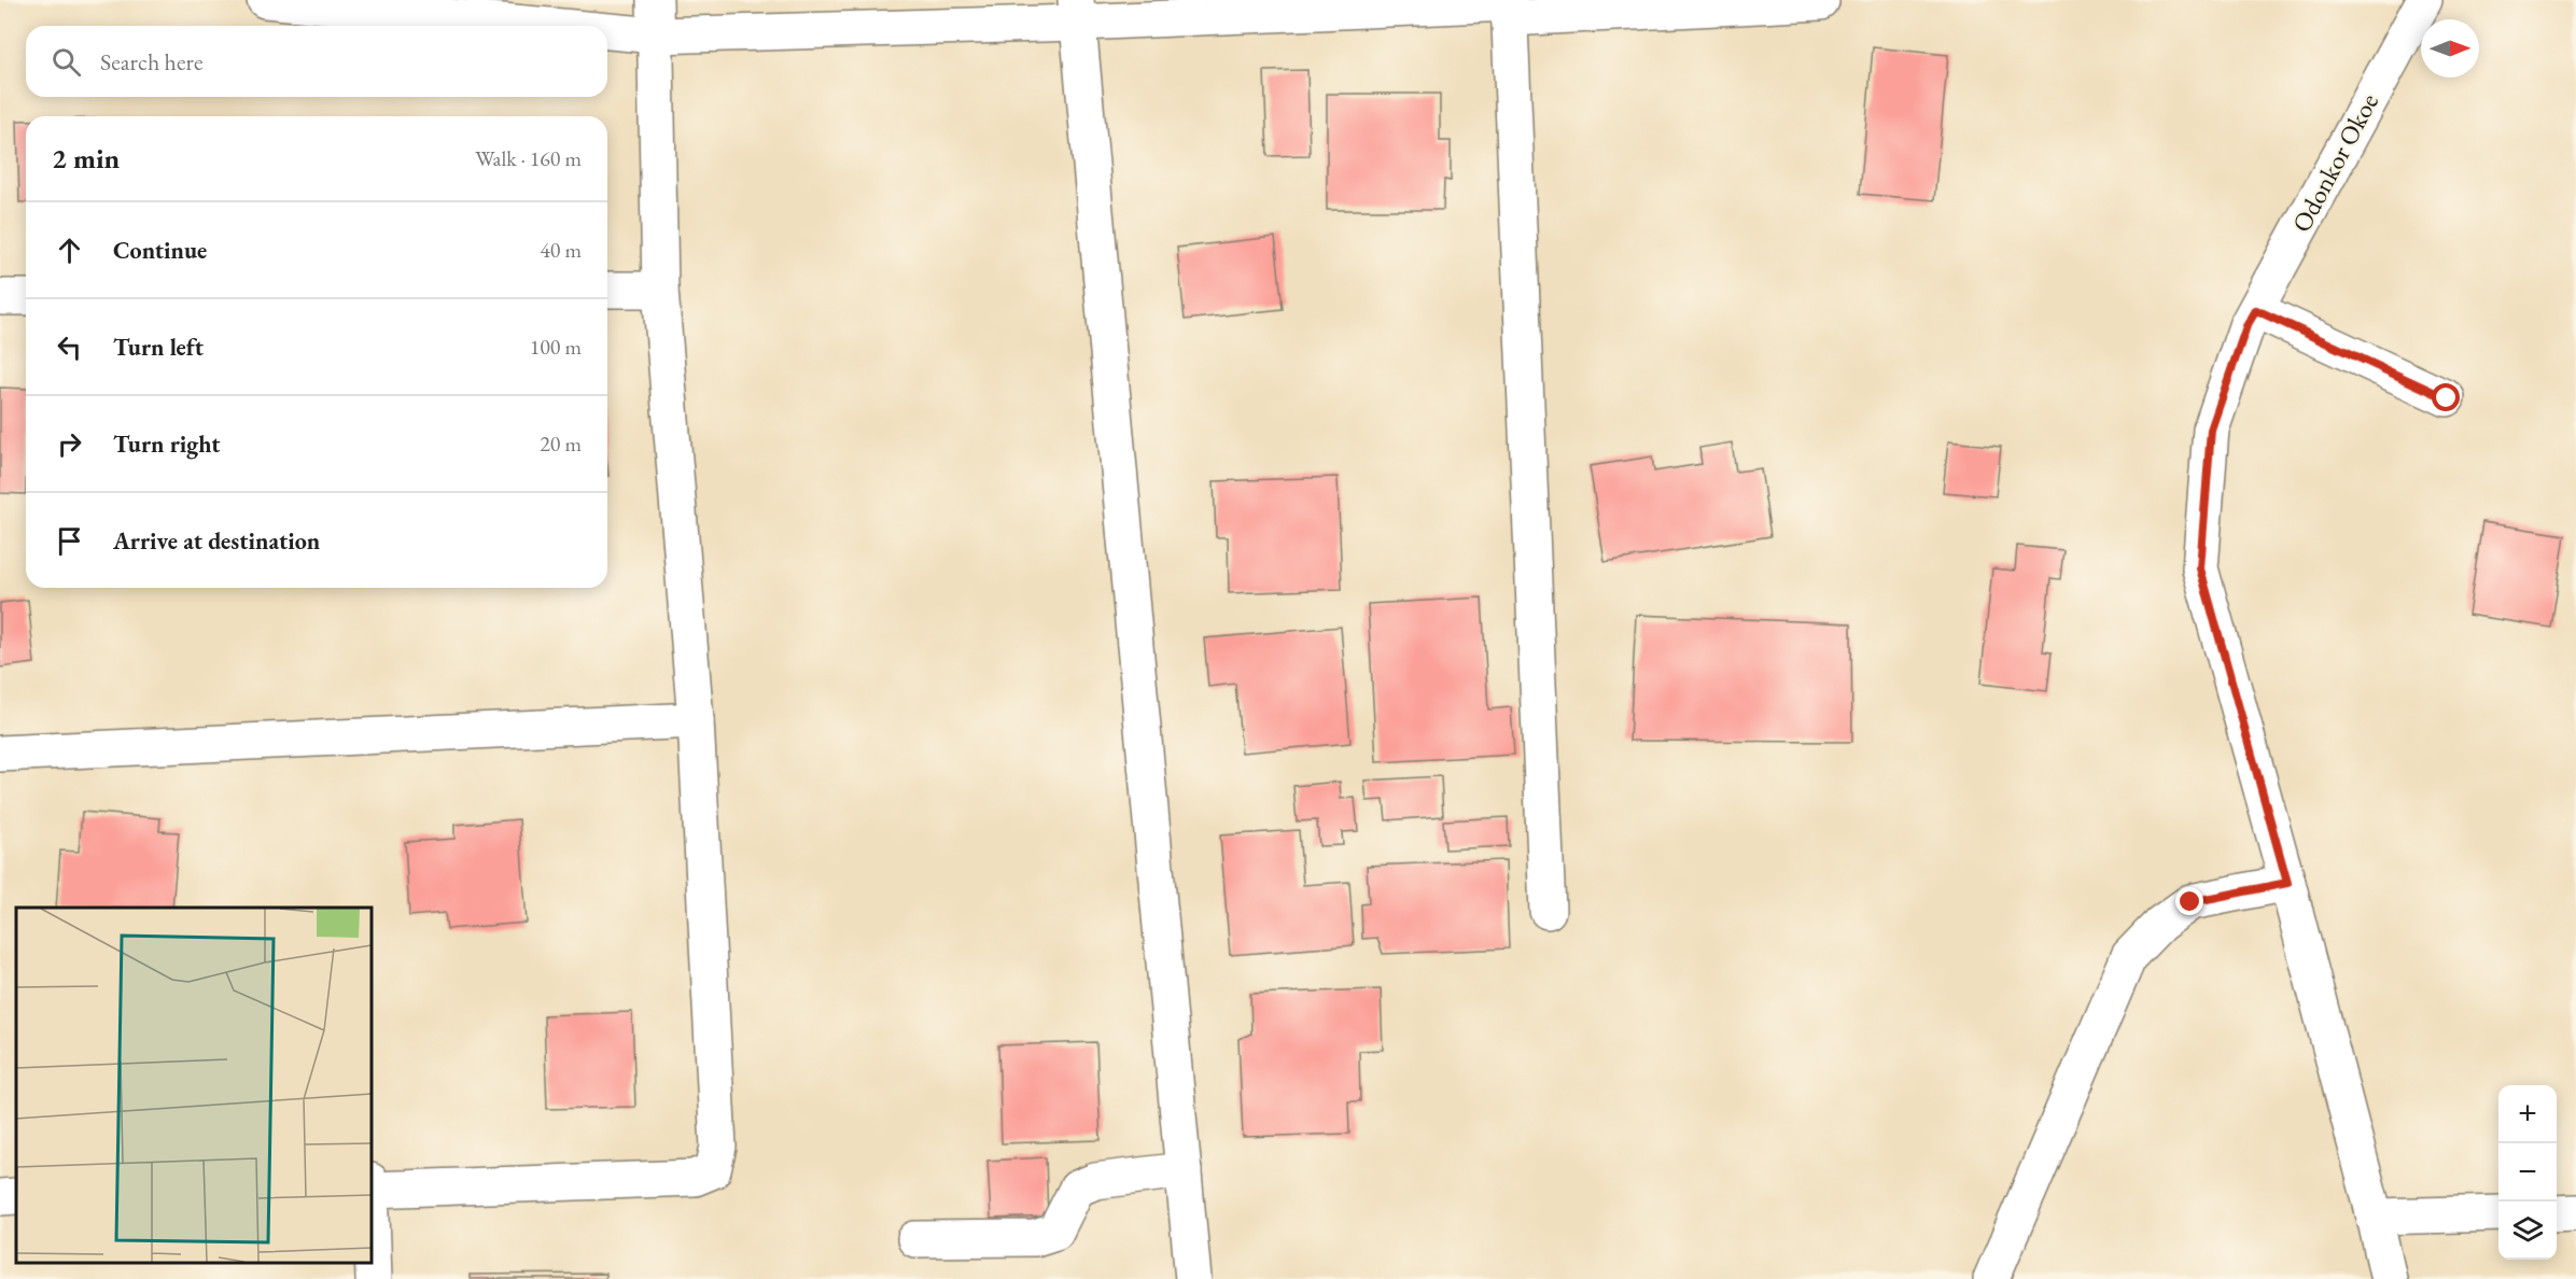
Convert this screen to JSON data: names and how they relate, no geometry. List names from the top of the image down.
{
  "streets": {
    "street": ["Odonkor Okoe"]
  },
  "north": "right",
  "page": {
    "search": "Search here",
    "heading": ["2 min", "Walk · 160 m"],
    "list": [
      ["Continue", "40 m"],
      ["Turn left", "100 m"],
      ["Turn right", "20 m"],
      "Arrive at destination"
    ],
    "map_buttons": ["+", "−"]
  }
}
